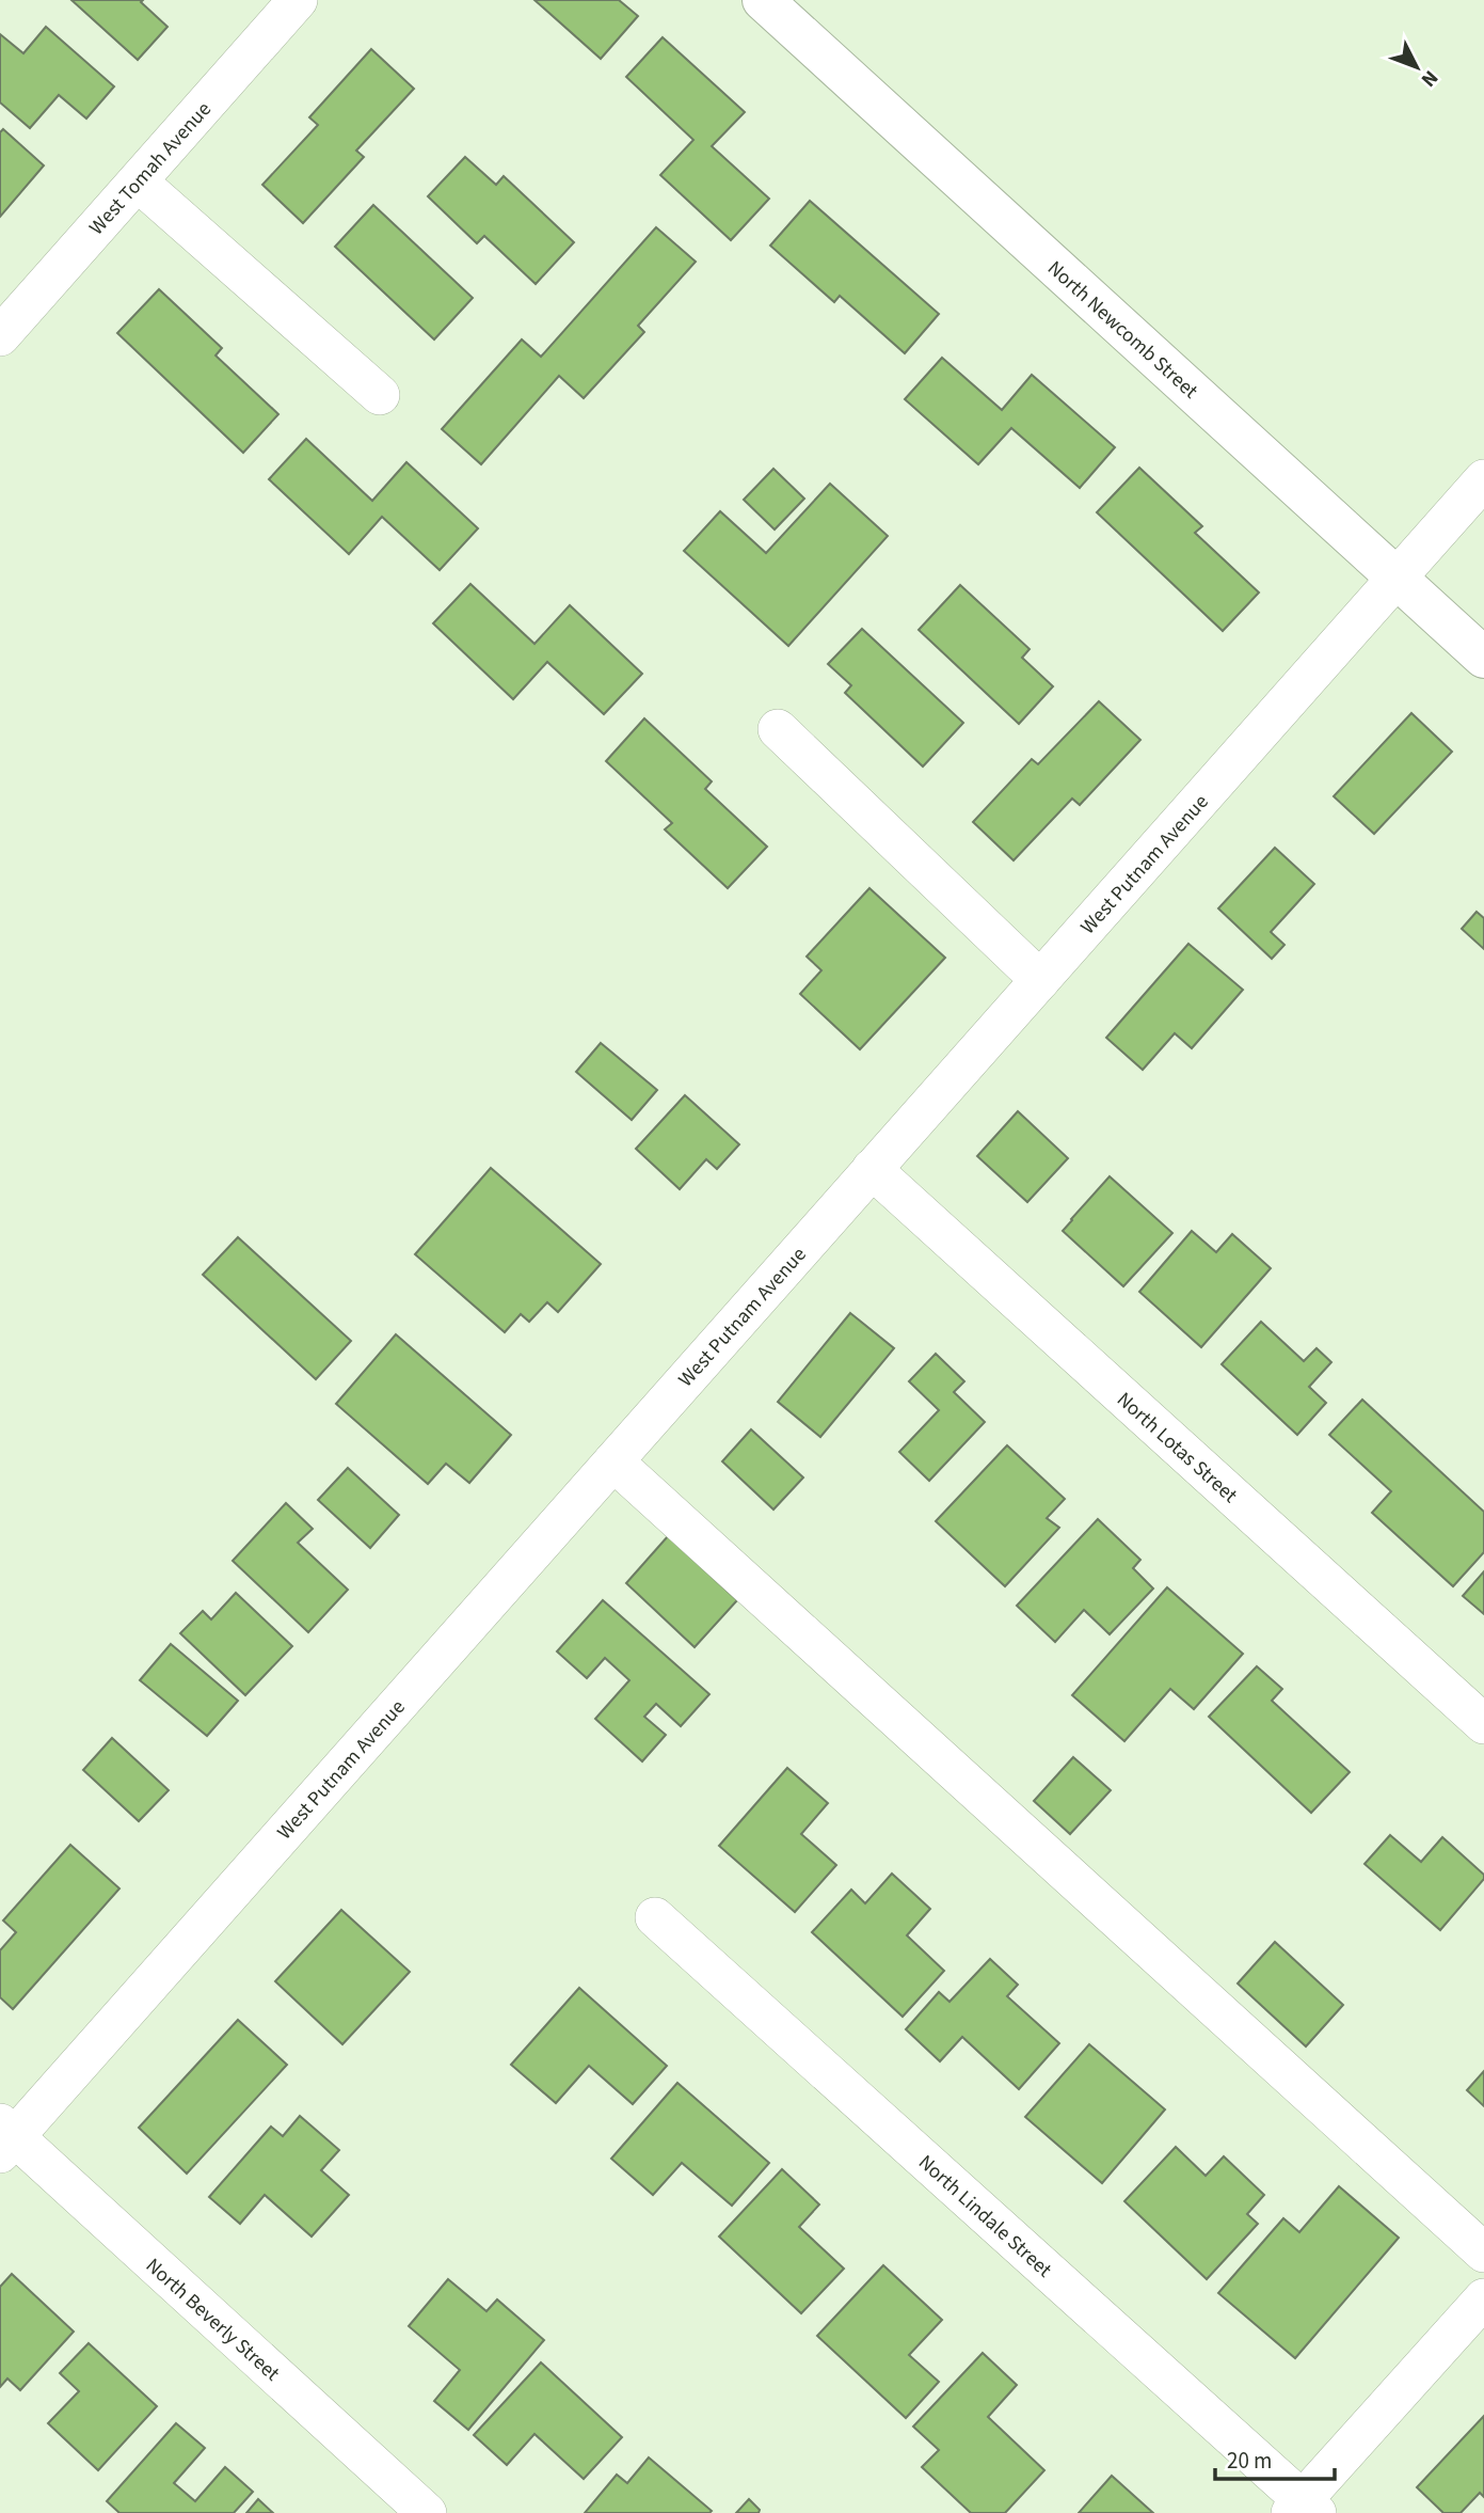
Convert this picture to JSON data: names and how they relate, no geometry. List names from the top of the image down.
{
  "streets": {
    "main road": ["North Newcomb Street"],
    "street": [
      "West Tomah Avenue",
      "West Putnam Avenue",
      "North Lotas Street",
      "North Lindale Street",
      "North Beverly Street"
    ]
  },
  "crossings": [
    ["North Newcomb Street", "West Putnam Avenue"],
    ["West Putnam Avenue", "North Lotas Street"],
    ["West Putnam Avenue", "North Beverly Street"]
  ],
  "scale_bar": "20 m",
  "north": "bottom right"
}
